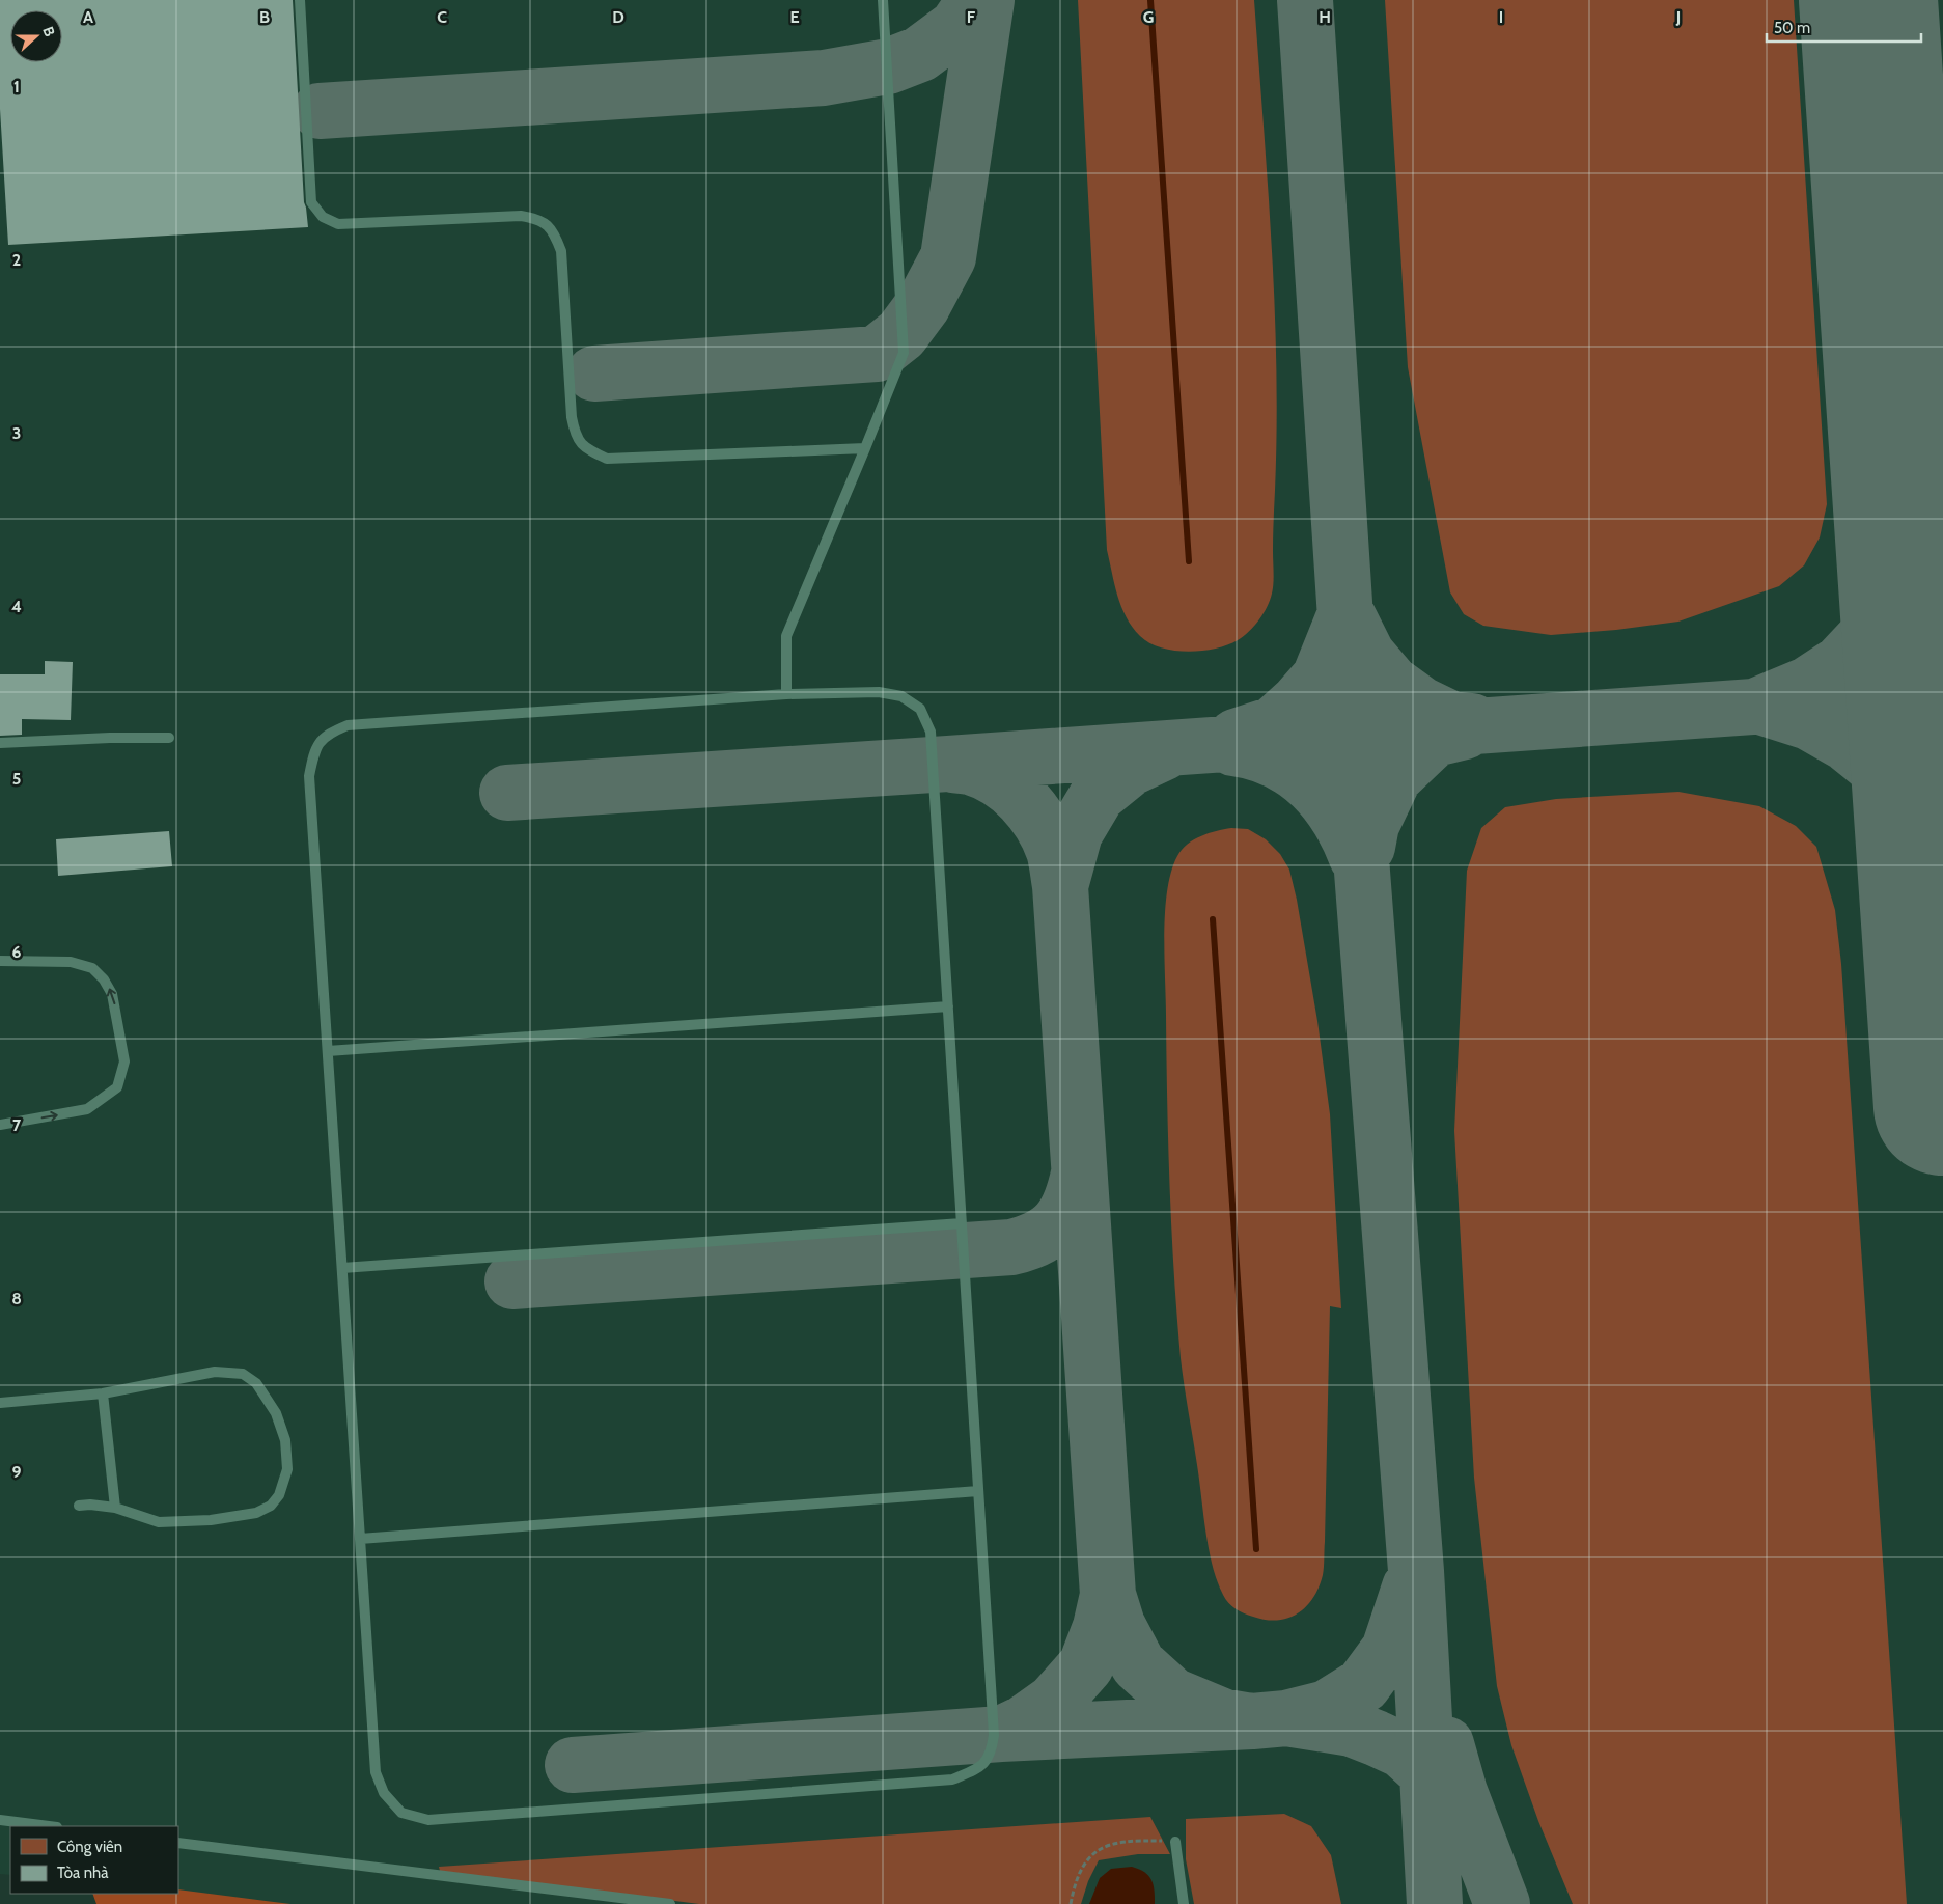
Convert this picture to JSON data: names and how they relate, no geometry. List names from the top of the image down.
{
  "legend": ["Công viên", "Tòa nhà"],
  "scale_bar": "50 m",
  "north": "right",
  "grid": {
    "columns": [
      "A",
      "B",
      "C",
      "D",
      "E",
      "F",
      "G",
      "H",
      "I",
      "J"
    ],
    "rows": [
      "1",
      "2",
      "3",
      "4",
      "5",
      "6",
      "7",
      "8",
      "9"
    ]
  }
}
